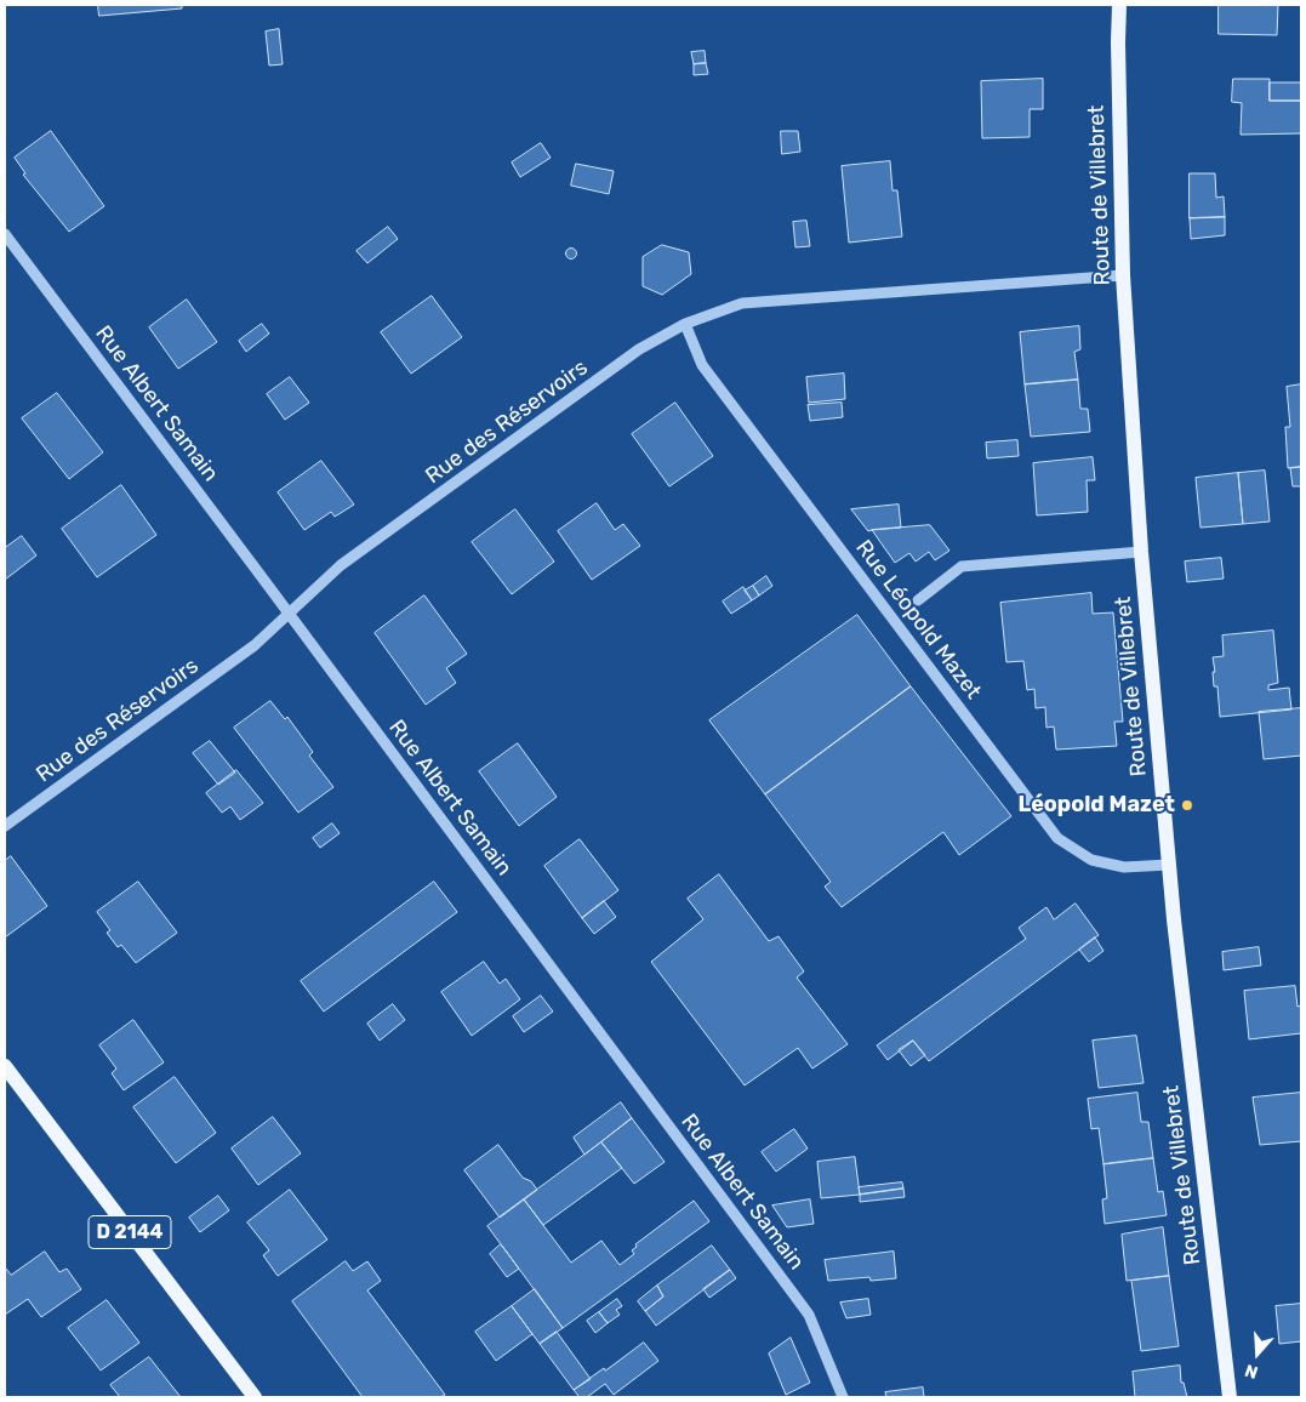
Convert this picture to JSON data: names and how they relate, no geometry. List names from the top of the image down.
{
  "streets": {
    "main road": ["Route de Villebret", "D 2144"],
    "street": ["Rue Albert Samain", "Rue des Réservoirs", "Rue Léopold Mazet"]
  },
  "crossings": [
    ["Route de Villebret", "Rue des Réservoirs"],
    ["Route de Villebret", "Rue Léopold Mazet"],
    ["Rue Albert Samain", "Rue des Réservoirs"],
    ["Rue des Réservoirs", "Rue Léopold Mazet"]
  ],
  "places": ["Léopold Mazet"],
  "north": "bottom"
}
